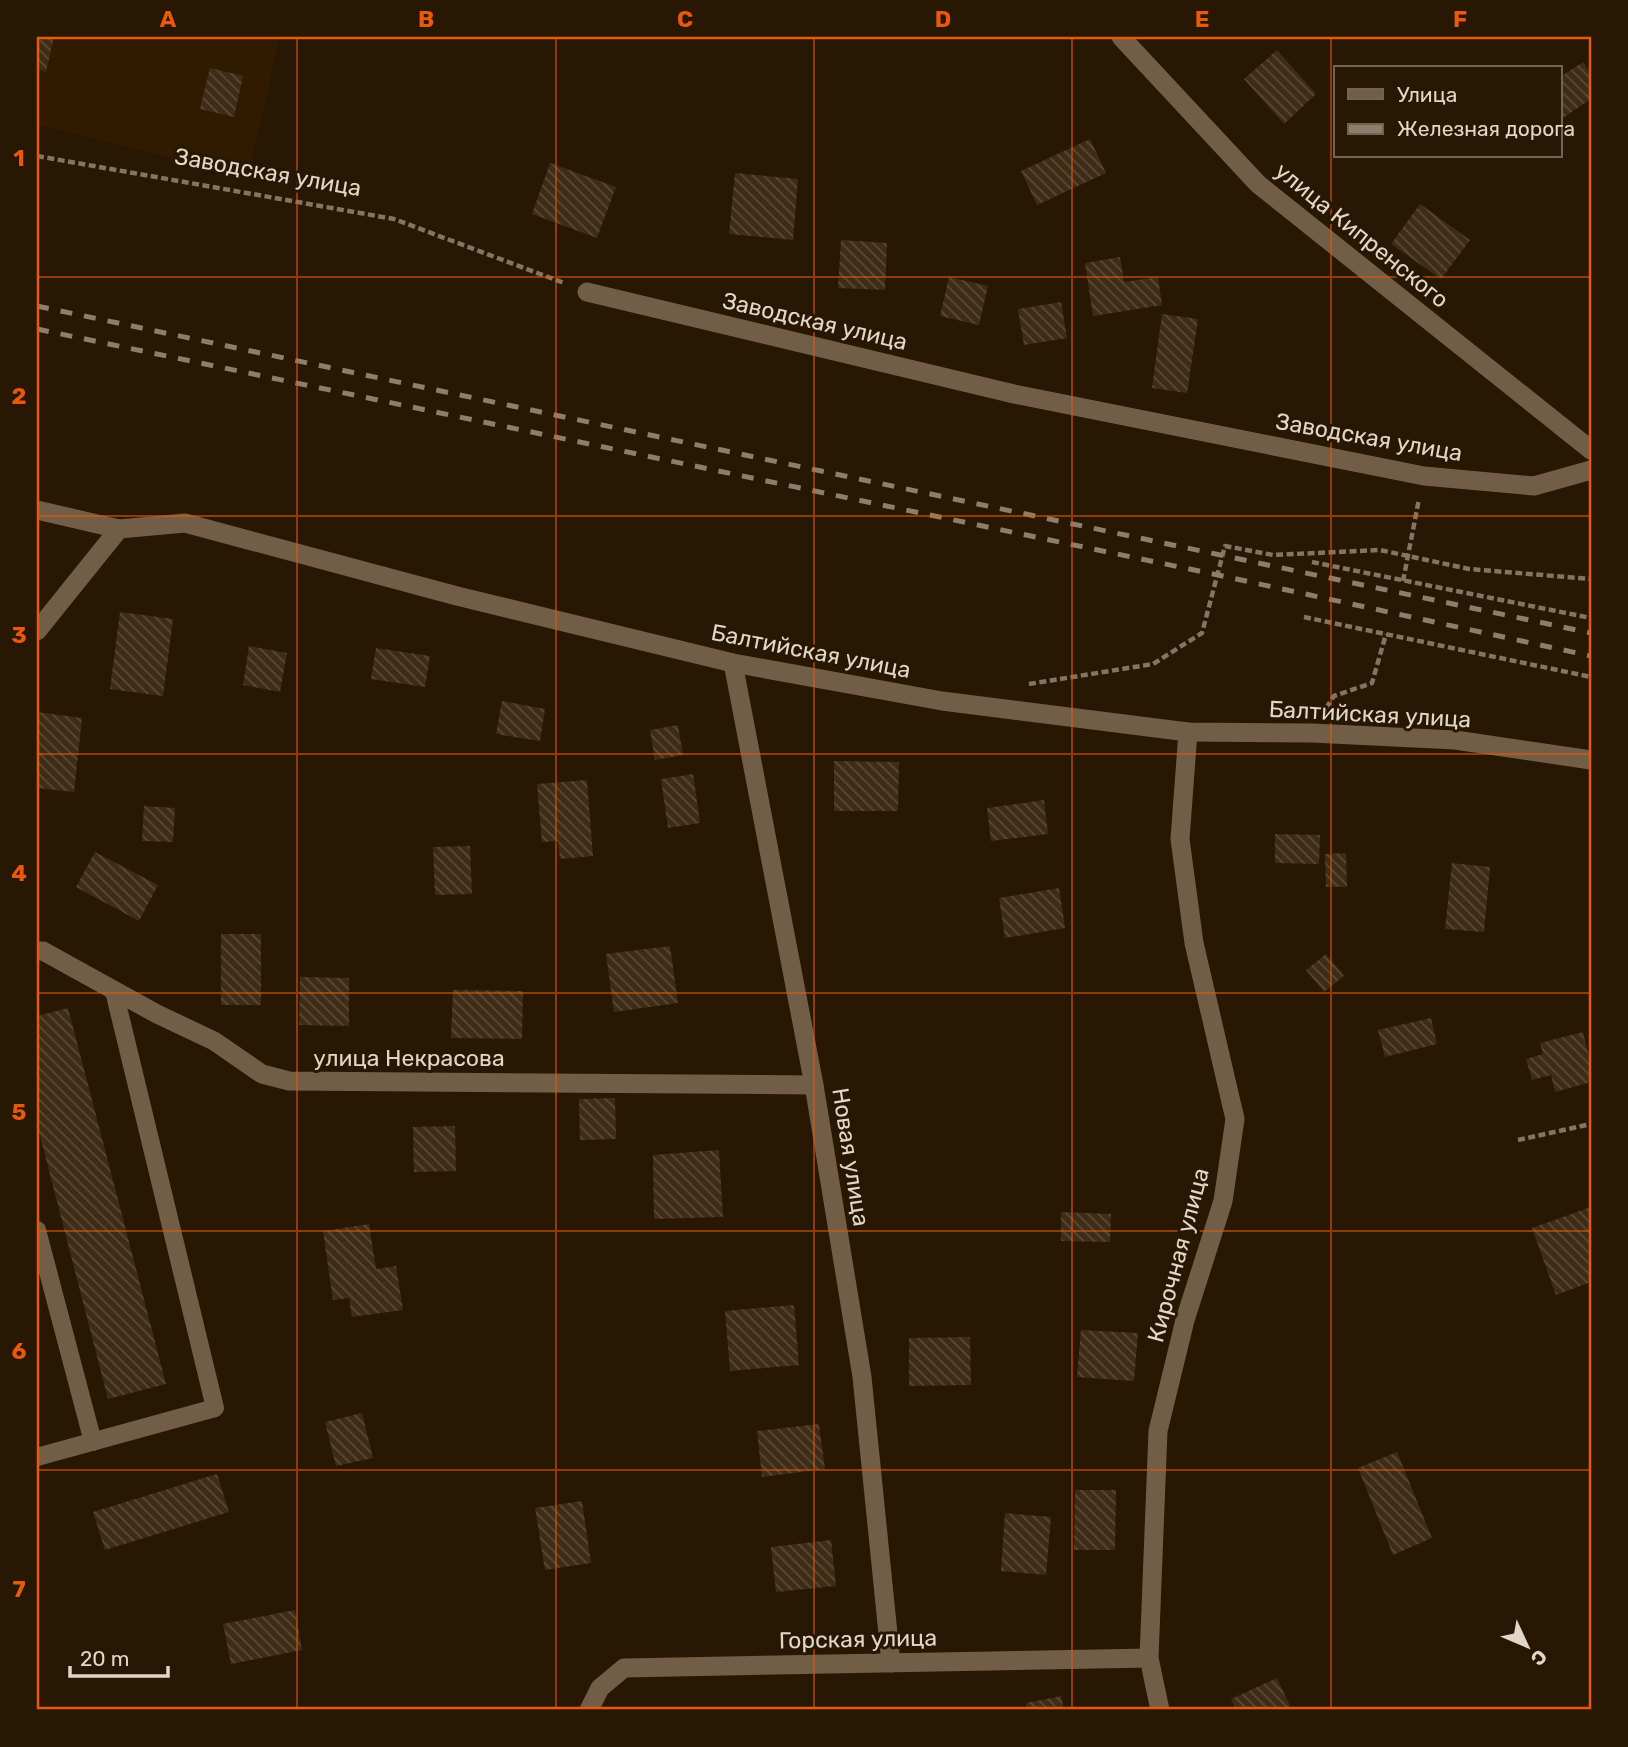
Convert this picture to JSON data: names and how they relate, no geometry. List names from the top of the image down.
{
  "streets": {
    "street": [
      "Заводская улица",
      "улица Кипренского",
      "Балтийская улица",
      "улица Некрасова",
      "Новая улица",
      "Кирочная улица",
      "Горская улица"
    ]
  },
  "crossings": [
    ["Балтийская улица", "Новая улица"],
    ["Балтийская улица", "Кирочная улица"],
    ["улица Некрасова", "Новая улица"],
    ["Новая улица", "Горская улица"],
    ["Кирочная улица", "Горская улица"]
  ],
  "legend": ["Улица", "Железная дорога"],
  "scale_bar": "20 m",
  "north": "bottom right",
  "grid": {
    "columns": [
      "A",
      "B",
      "C",
      "D",
      "E",
      "F"
    ],
    "rows": [
      "1",
      "2",
      "3",
      "4",
      "5",
      "6",
      "7"
    ]
  }
}
